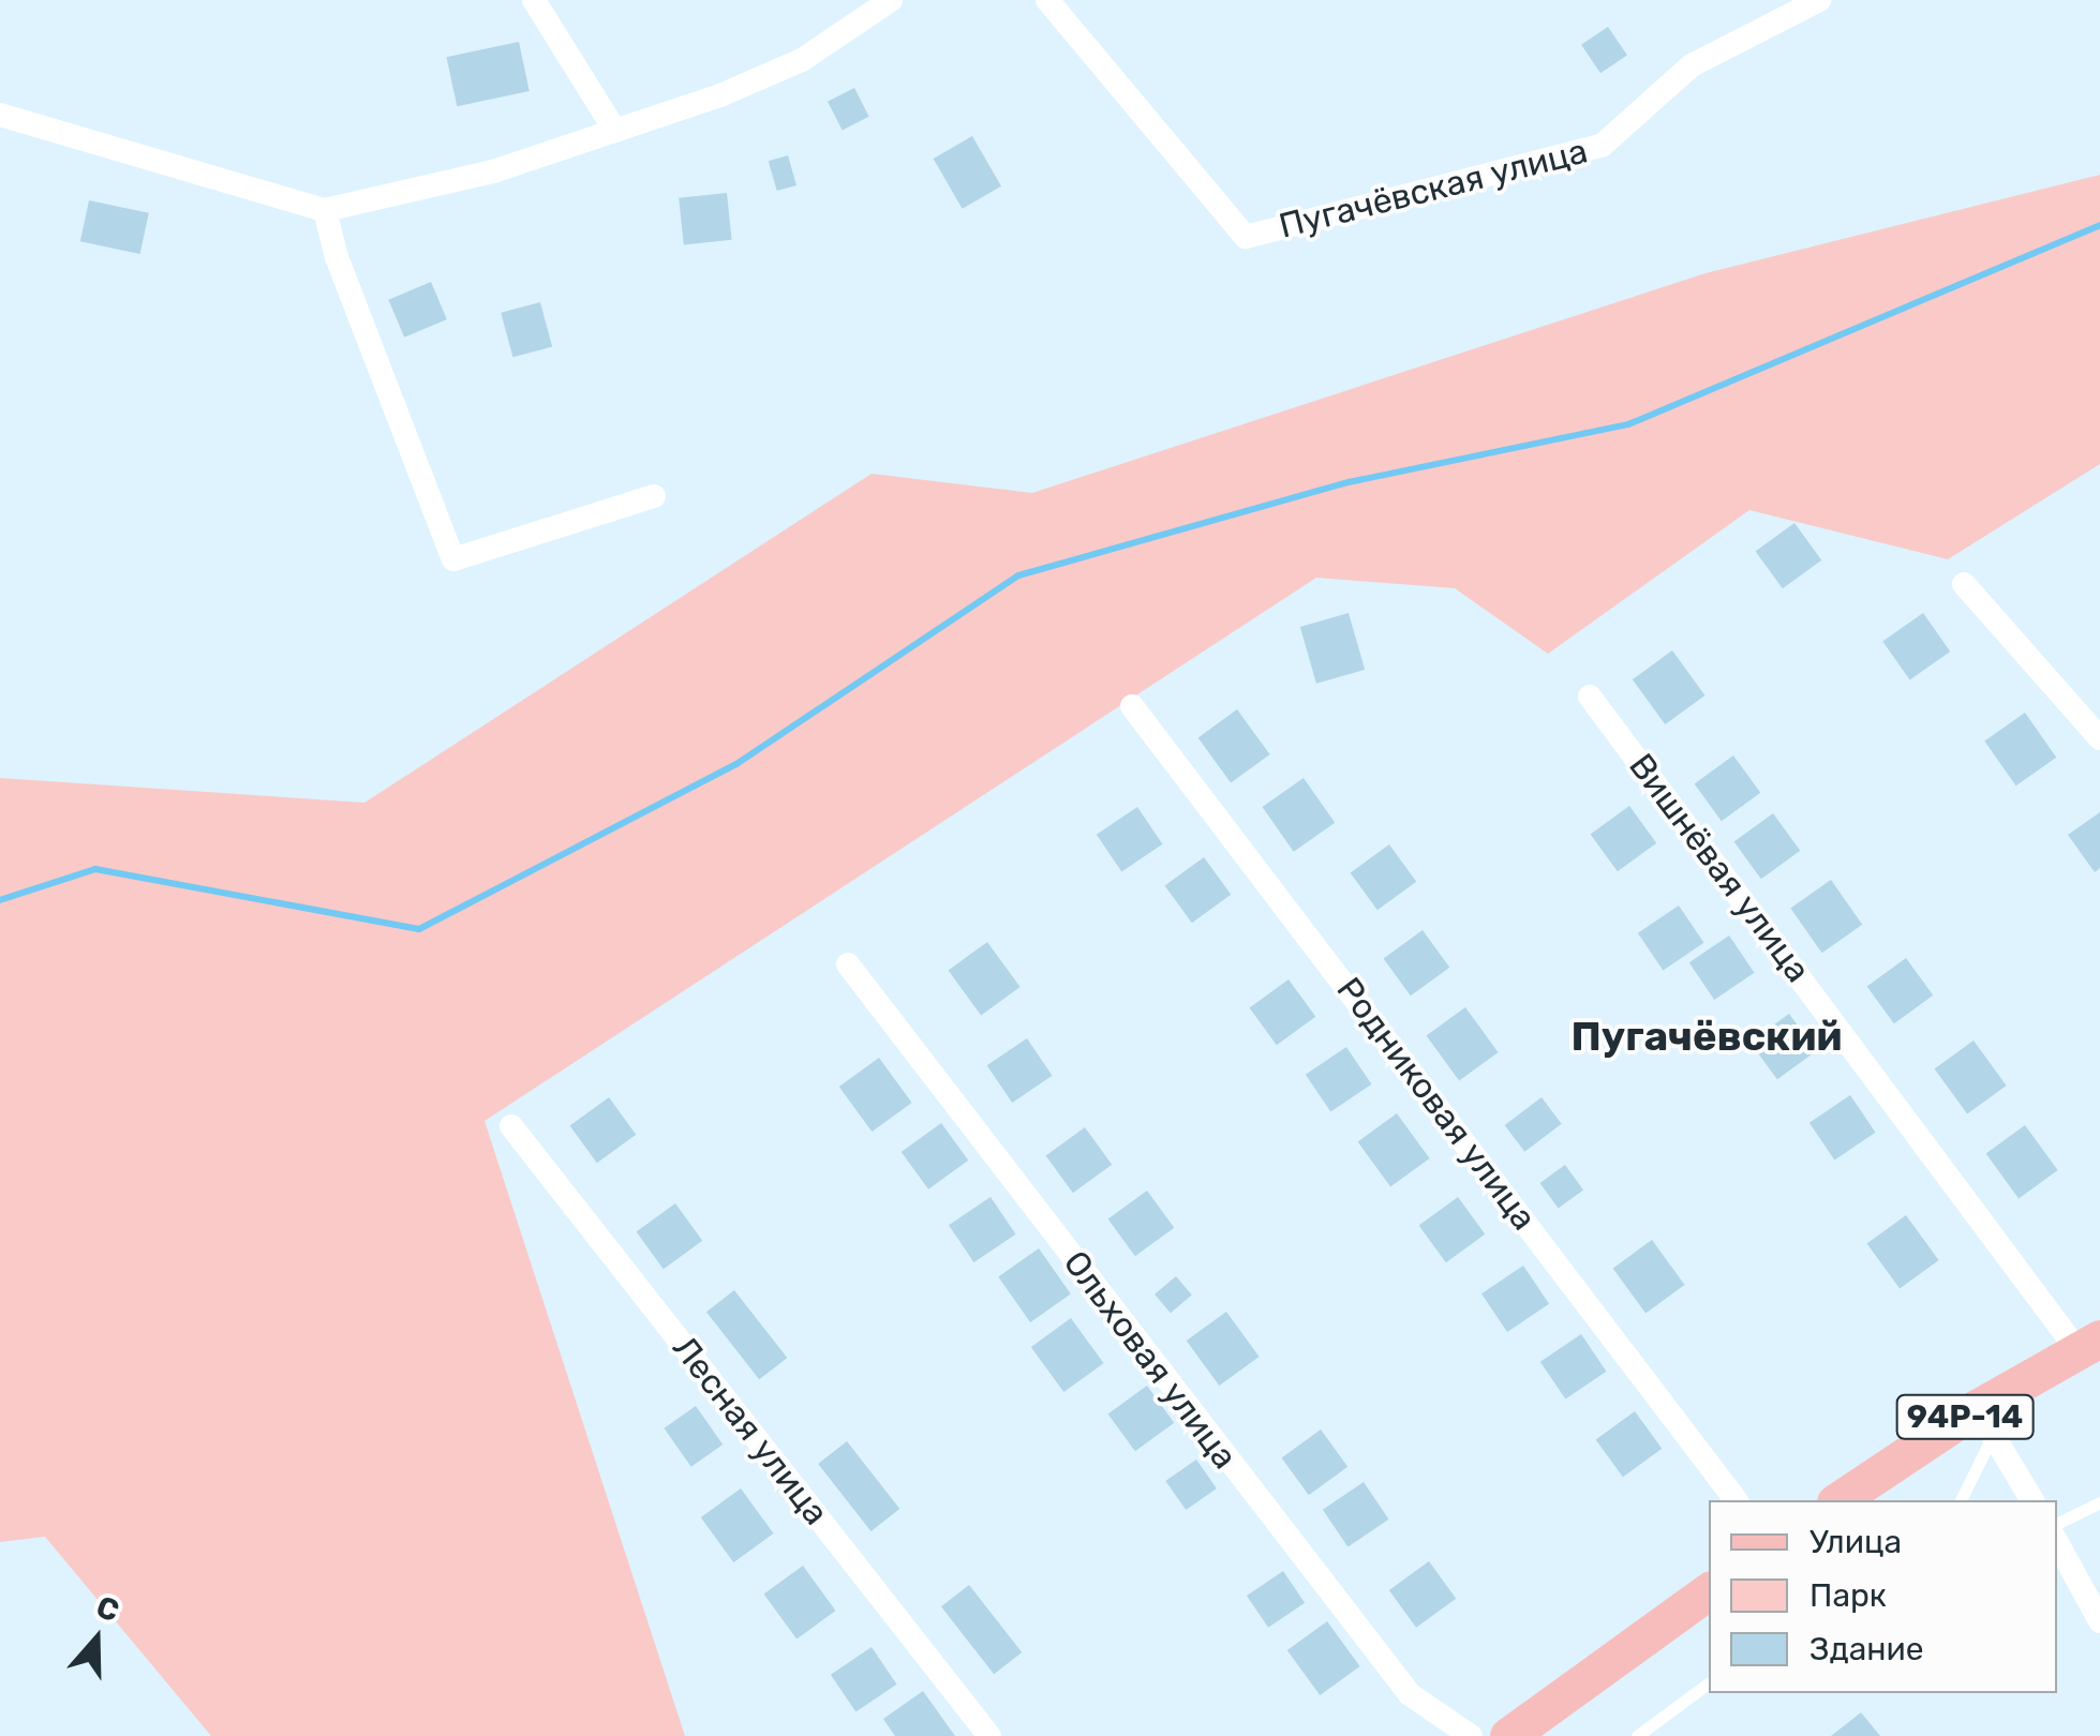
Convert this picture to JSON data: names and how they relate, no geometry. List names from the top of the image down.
{
  "streets": {
    "main road": ["94Р-14"],
    "street": [
      "Пугачёвская улица",
      "Вишнёвая улица",
      "Родниковая улица",
      "Ольховая улица",
      "Лесная улица"
    ]
  },
  "crossings": [
    ["Вишнёвая улица", "94Р-14"]
  ],
  "districts": ["Пугачёвский"],
  "legend": ["Улица", "Парк", "Здание"],
  "north": "top"
}
